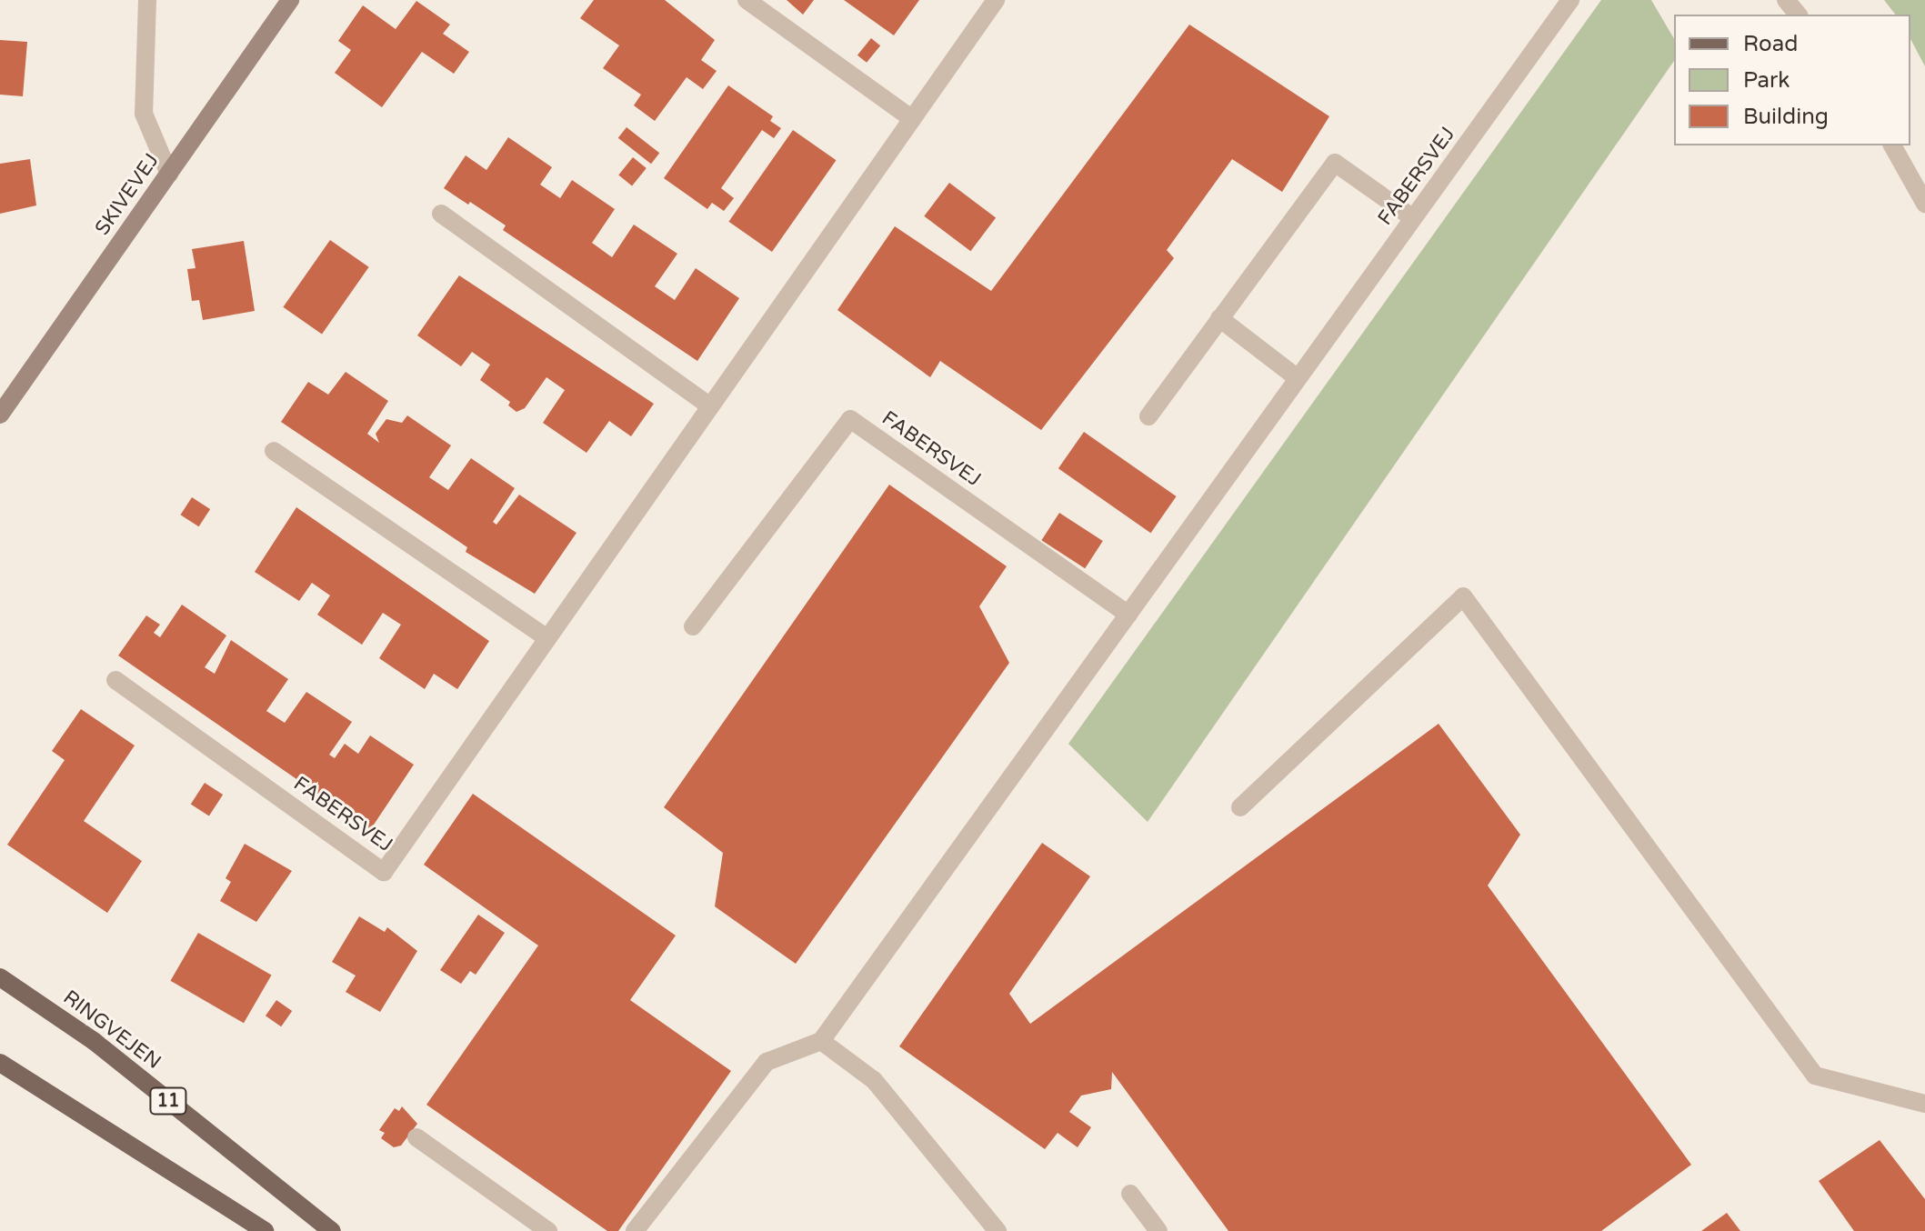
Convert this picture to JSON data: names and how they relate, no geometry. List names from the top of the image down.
{
  "streets": {
    "main road": ["RINGVEJEN", "11"],
    "street": ["FABERSVEJ", "SKIVEVEJ"]
  },
  "legend": ["Road", "Park", "Building"]
}
